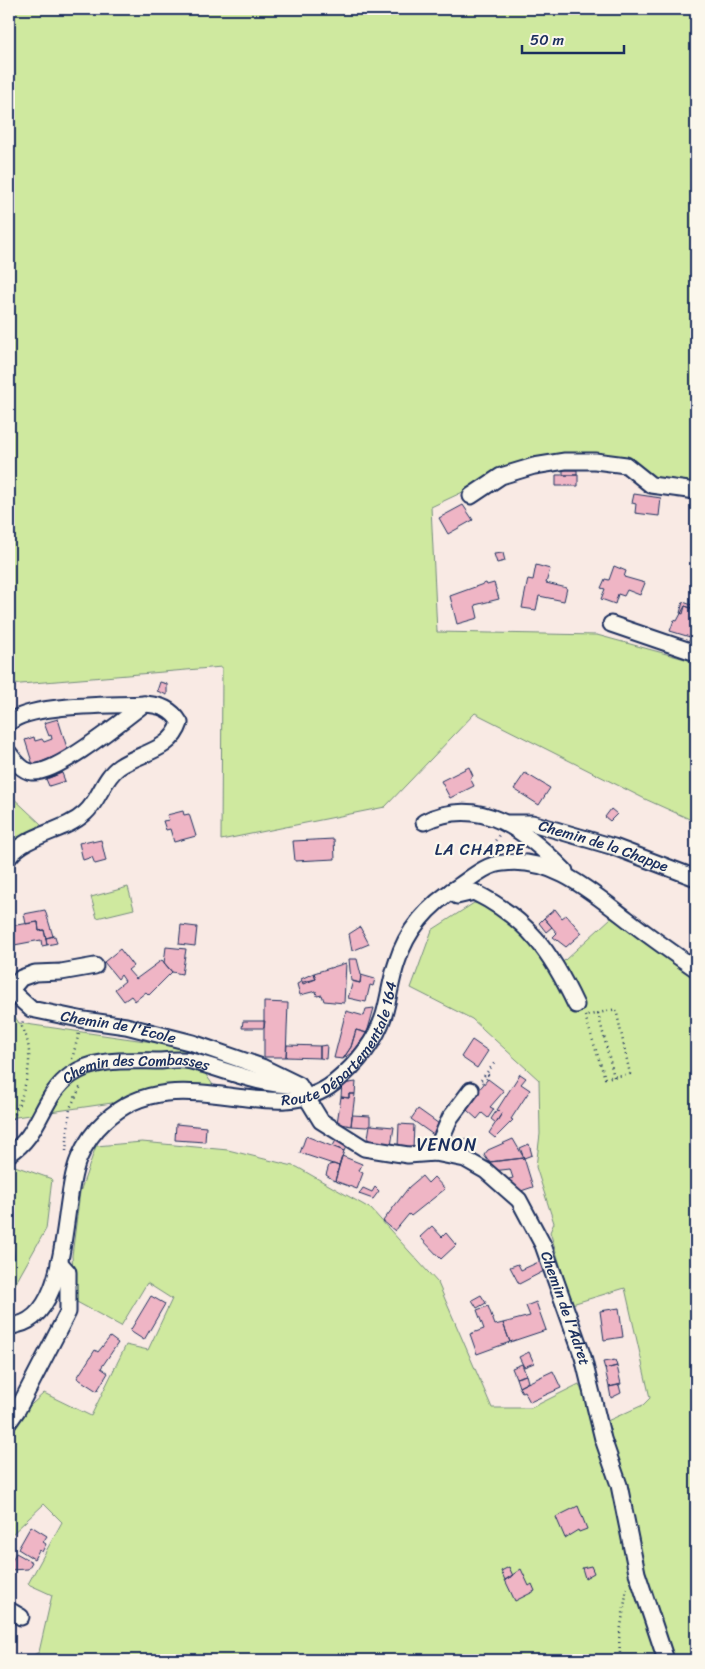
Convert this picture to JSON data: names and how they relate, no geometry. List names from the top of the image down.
{
  "streets": {
    "street": [
      "Chemin de la Chappe",
      "Chemin de l'École",
      "Route Départementale 164",
      "Chemin des Combasses",
      "Chemin de l'Adret"
    ]
  },
  "crossings": [
    ["Chemin de l'École", "Route Départementale 164"],
    ["Chemin de l'École", "Chemin des Combasses"],
    ["Chemin de l'École", "Chemin de l'Adret"],
    ["Route Départementale 164", "Chemin des Combasses"],
    ["Route Départementale 164", "Chemin de l'Adret"],
    ["Chemin des Combasses", "Chemin de l'Adret"]
  ],
  "districts": ["LA CHAPPE", "VENON"],
  "scale_bar": "50 m"
}
